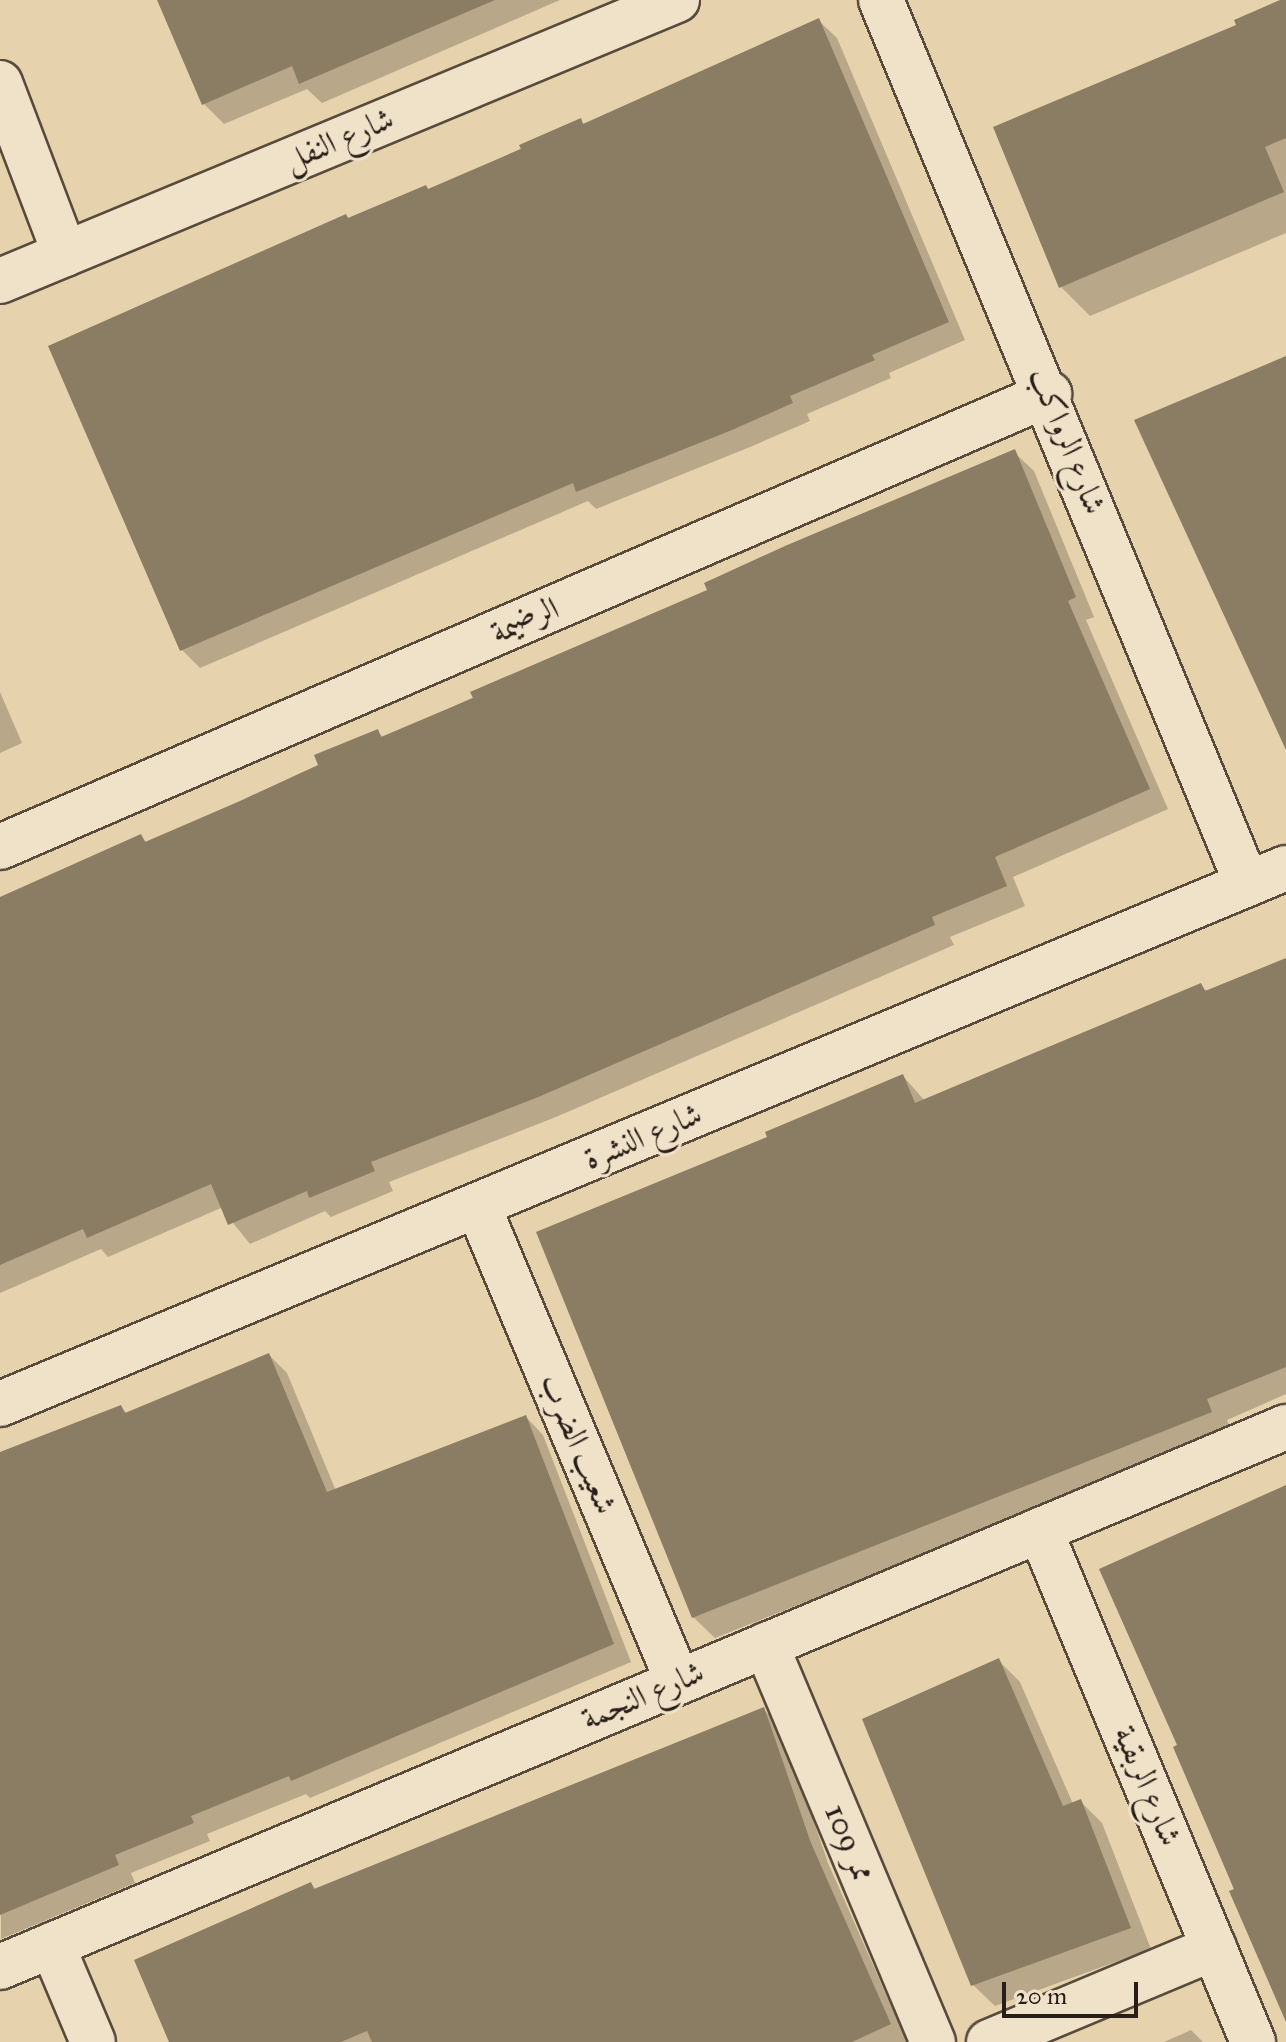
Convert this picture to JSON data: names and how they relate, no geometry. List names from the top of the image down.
{
  "streets": {
    "street": [
      "شارع النفل",
      "شارع الرواكب",
      "الرضيمة",
      "شارع النشرة",
      "شعيب الضرب",
      "شارع النجمة",
      "شارع الربقية",
      "ممر 109"
    ]
  },
  "crossings": [
    ["شارع الرواكب", "الرضيمة"],
    ["شارع الرواكب", "شارع النشرة"],
    ["شارع النشرة", "شعيب الضرب"],
    ["شعيب الضرب", "شارع النجمة"],
    ["شارع النجمة", "شارع الربقية"],
    ["شارع النجمة", "ممر 109"]
  ],
  "scale_bar": "20 m"
}
